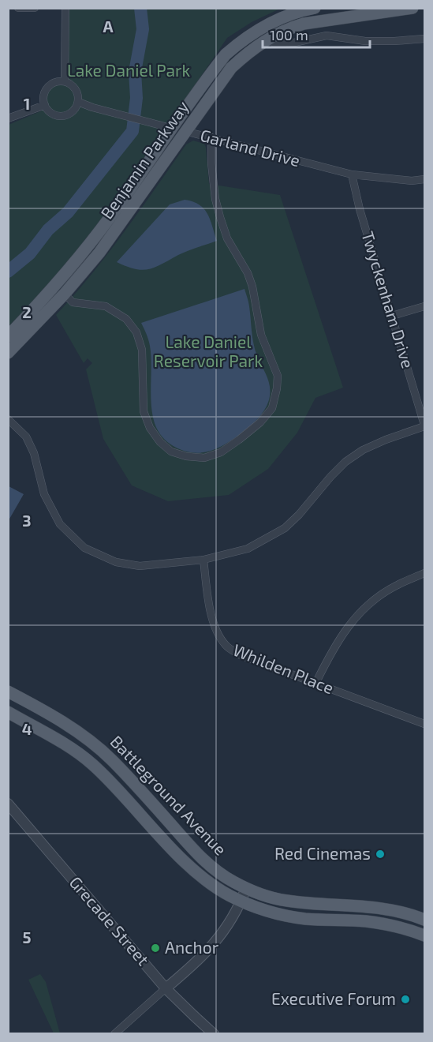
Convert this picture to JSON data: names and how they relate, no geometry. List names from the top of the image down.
{
  "streets": {
    "main road": ["Benjamin Parkway", "Battleground Avenue"],
    "street": [
      "Garland Drive",
      "Twyckenham Drive",
      "Whilden Place",
      "Grecade Street"
    ]
  },
  "crossings": [
    ["Garland Drive", "Benjamin Parkway"],
    ["Garland Drive", "Twyckenham Drive"]
  ],
  "parks": ["Lake Daniel Park", "Lake Daniel Reservoir Park"],
  "places": ["Red Cinemas", "Anchor", "Executive Forum"],
  "scale_bar": "100 m",
  "grid": {
    "columns": ["A"],
    "rows": [
      "1",
      "2",
      "3",
      "4",
      "5"
    ]
  }
}
